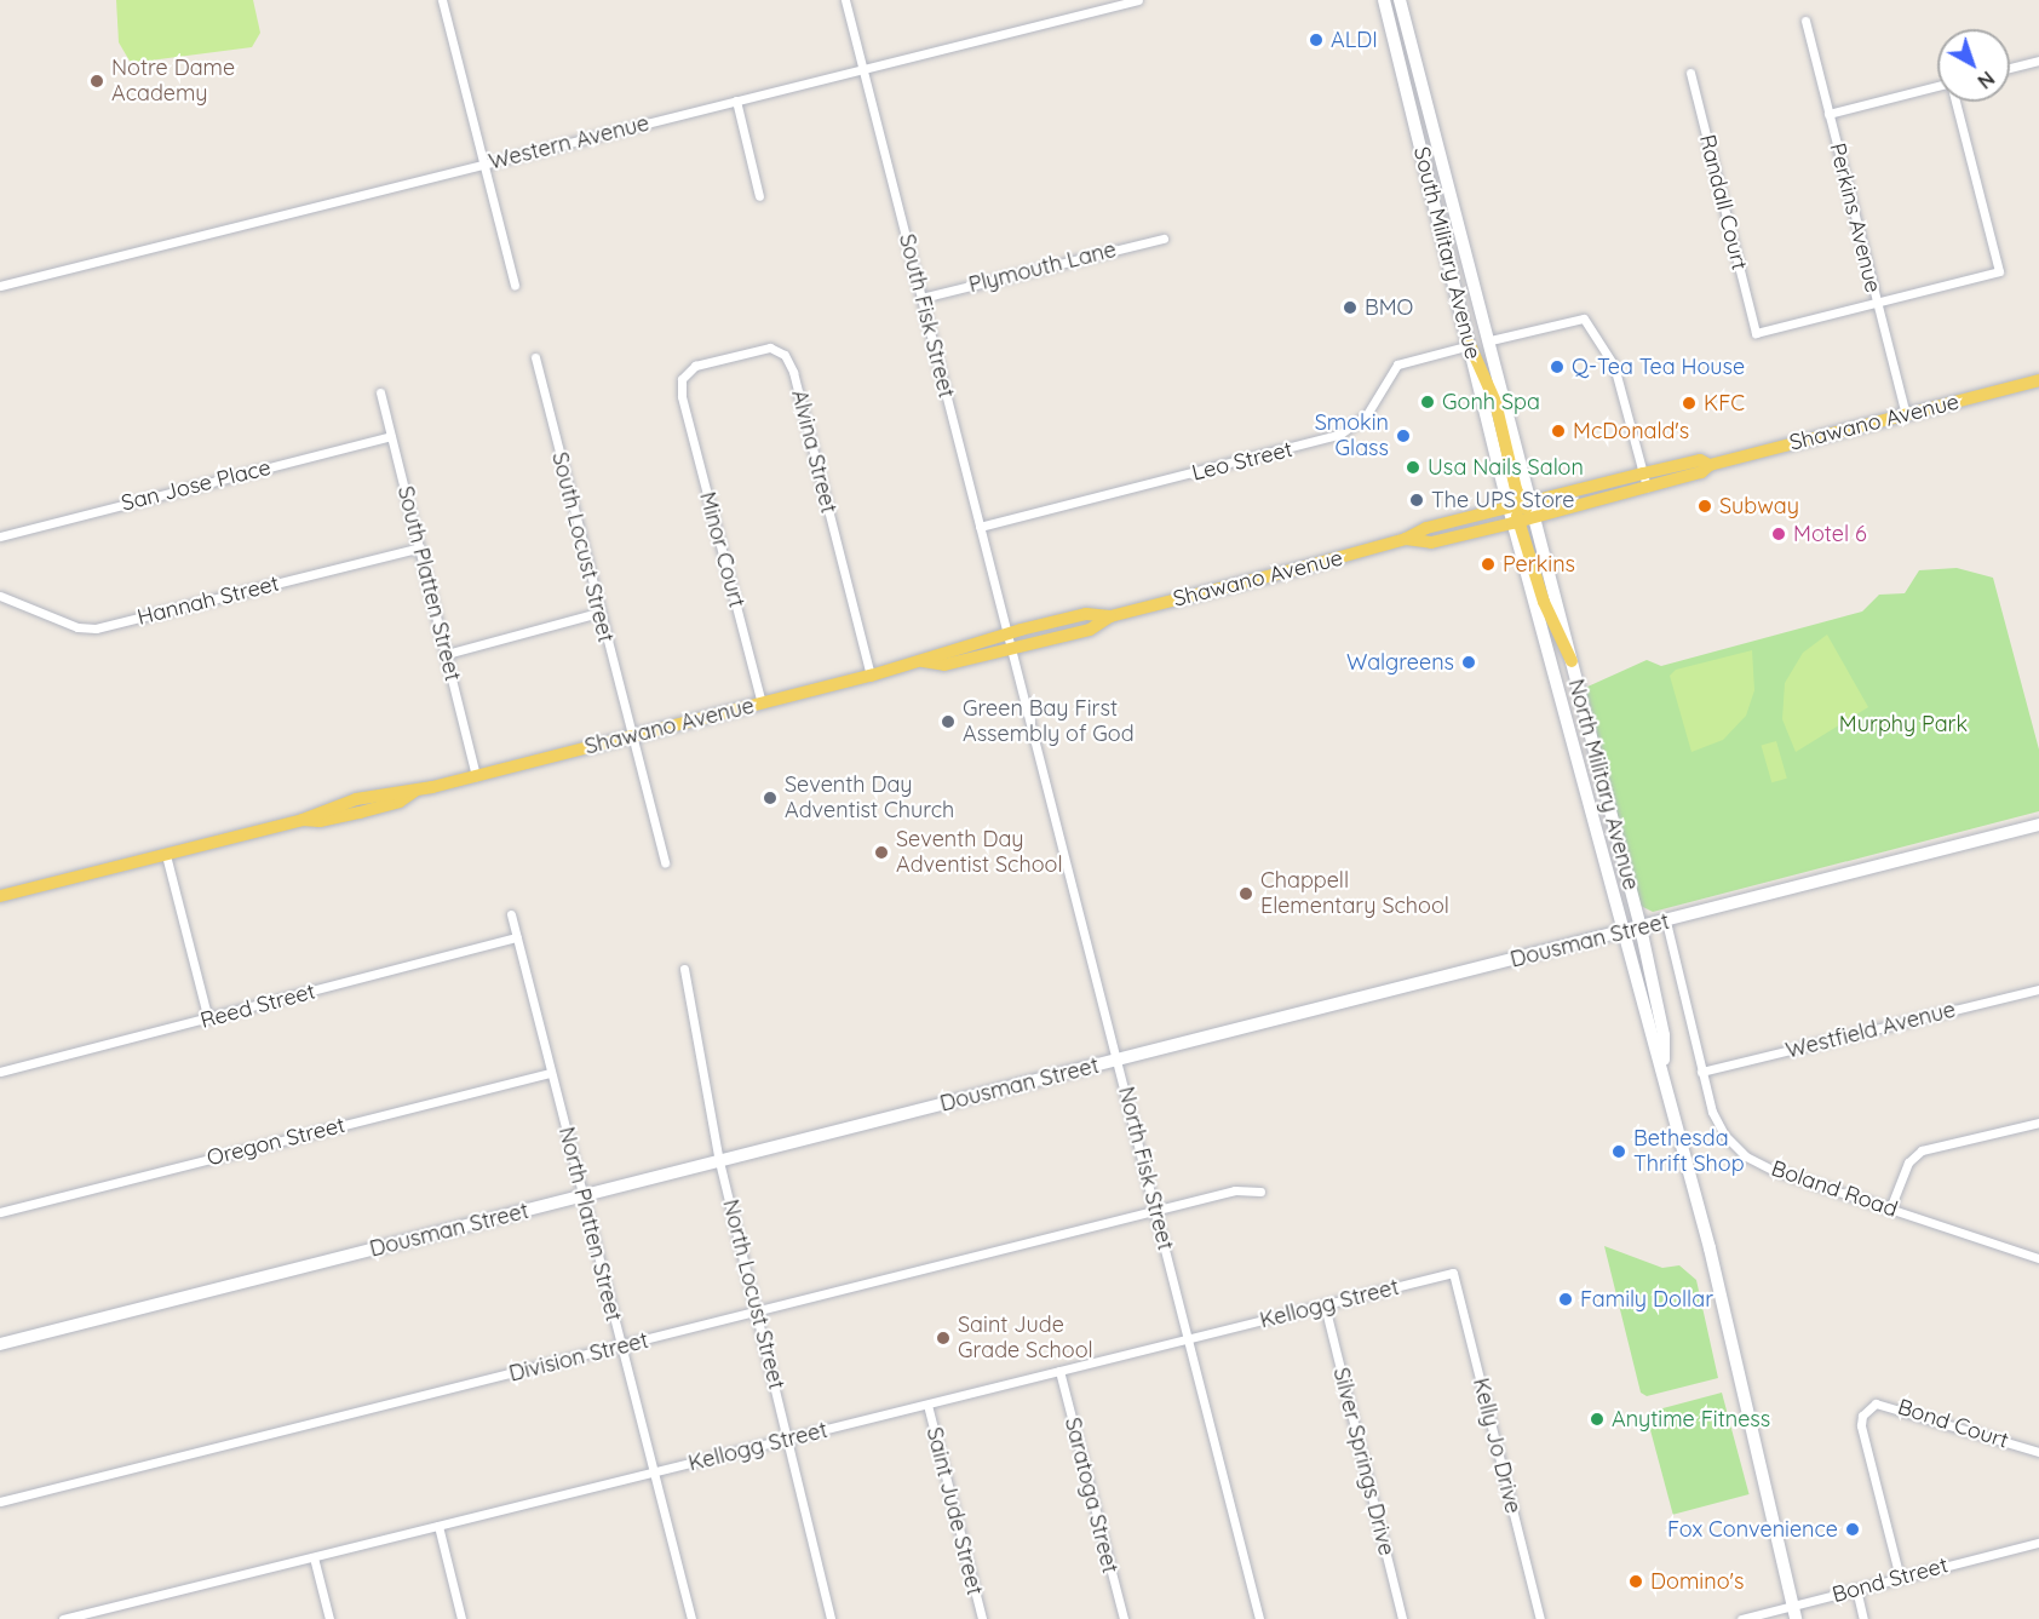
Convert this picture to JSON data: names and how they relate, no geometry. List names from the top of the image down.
{
  "streets": {
    "main road": [
      "South Military Avenue",
      "Shawano Avenue",
      "North Military Avenue",
      "Dousman Street"
    ],
    "street": [
      "Western Avenue",
      "Randall Court",
      "Perkins Avenue",
      "Plymouth Lane",
      "South Fisk Street",
      "Alvina Street",
      "Leo Street",
      "San Jose Place",
      "South Locust Street",
      "Minor Court",
      "South Platten Street",
      "Hannah Street",
      "Reed Street",
      "Westfield Avenue",
      "Oregon Street",
      "North Fisk Street",
      "Boland Road",
      "North Platten Street",
      "North Locust Street",
      "Kellogg Street",
      "Division Street",
      "Bond Court",
      "Kelly Jo Drive",
      "Silver Springs Drive",
      "Saratoga Street",
      "Saint Jude Street",
      "Bond Street"
    ]
  },
  "crossings": [
    ["Western Avenue", "South Fisk Street"],
    ["Randall Court", "Perkins Avenue"],
    ["Perkins Avenue", "Shawano Avenue"],
    ["South Military Avenue", "Shawano Avenue"],
    ["South Military Avenue", "Leo Street"],
    ["South Military Avenue", "North Military Avenue"],
    ["Plymouth Lane", "South Fisk Street"],
    ["South Fisk Street", "Shawano Avenue"],
    ["South Fisk Street", "Leo Street"],
    ["South Fisk Street", "North Fisk Street"],
    ["Shawano Avenue", "Alvina Street"],
    ["Shawano Avenue", "South Locust Street"],
    ["Shawano Avenue", "Minor Court"],
    ["Shawano Avenue", "South Platten Street"],
    ["Shawano Avenue", "North Military Avenue"],
    ["Shawano Avenue", "North Fisk Street"],
    ["Alvina Street", "Minor Court"],
    ["San Jose Place", "South Platten Street"],
    ["South Platten Street", "Hannah Street"],
    ["North Military Avenue", "Dousman Street"],
    ["North Military Avenue", "Bond Street"],
    ["Dousman Street", "North Fisk Street"],
    ["Dousman Street", "Boland Road"],
    ["Dousman Street", "North Platten Street"],
    ["Dousman Street", "North Locust Street"],
    ["Reed Street", "North Platten Street"],
    ["Westfield Avenue", "Boland Road"],
    ["Oregon Street", "North Platten Street"],
    ["North Fisk Street", "Kellogg Street"],
    ["North Fisk Street", "Division Street"],
    ["North Platten Street", "Kellogg Street"],
    ["North Platten Street", "Division Street"],
    ["North Locust Street", "Kellogg Street"],
    ["North Locust Street", "Division Street"],
    ["Kellogg Street", "Kelly Jo Drive"],
    ["Kellogg Street", "Silver Springs Drive"],
    ["Kellogg Street", "Saratoga Street"],
    ["Kellogg Street", "Saint Jude Street"],
    ["Bond Court", "Bond Street"]
  ],
  "parks": ["Murphy Park"],
  "places": [
    "ALDI",
    "Notre Dame Academy",
    "BMO",
    "Q-Tea Tea House",
    "Gonh Spa",
    "KFC",
    "McDonald's",
    "Smokin Glass",
    "Usa Nails Salon",
    "The UPS Store",
    "Subway",
    "Motel 6",
    "Perkins",
    "Walgreens",
    "Green Bay First Assembly of God",
    "Seventh Day Adventist Church",
    "Seventh Day Adventist School",
    "Chappell Elementary School",
    "Bethesda Thrift Shop",
    "Family Dollar",
    "Saint Jude Grade School",
    "Anytime Fitness",
    "Fox Convenience",
    "Domino's"
  ],
  "north": "bottom right"
}
